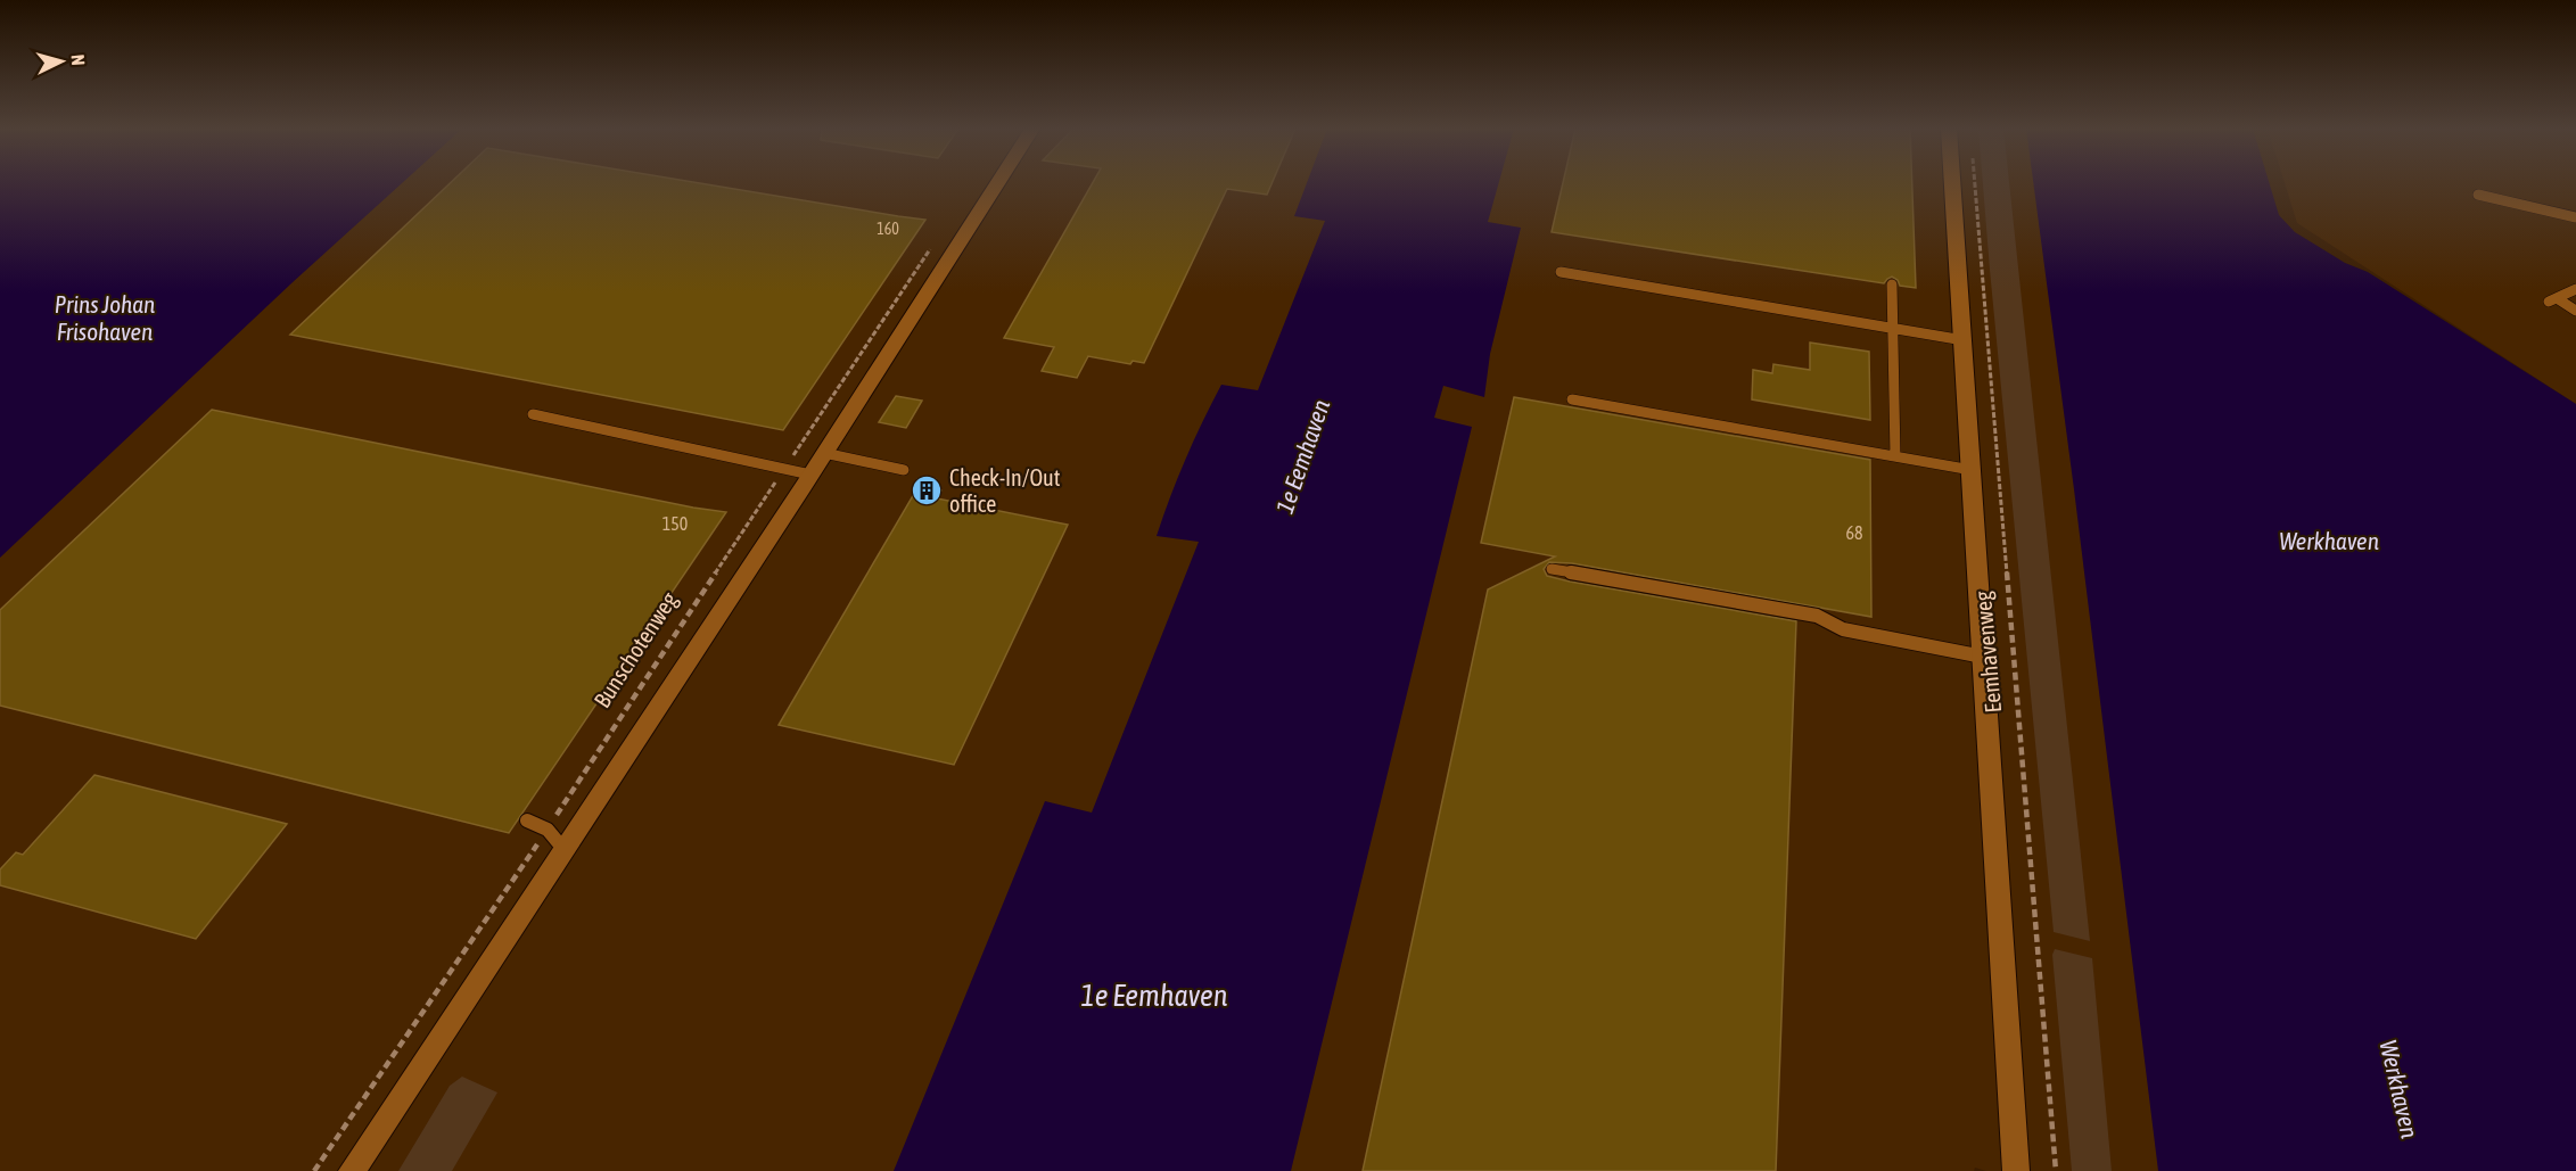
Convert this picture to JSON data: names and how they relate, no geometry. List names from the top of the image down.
{
  "streets": {
    "street": ["Eemhavenweg"],
    "path": ["Bunschotenweg"]
  },
  "water": ["Prins Johan Frisohaven", "1e Eemhaven", "Werkhaven"],
  "places": {
    "building": ["Check-In/Out office"]
  },
  "house_numbers": ["160", "150", "68"],
  "north": "right"
}
